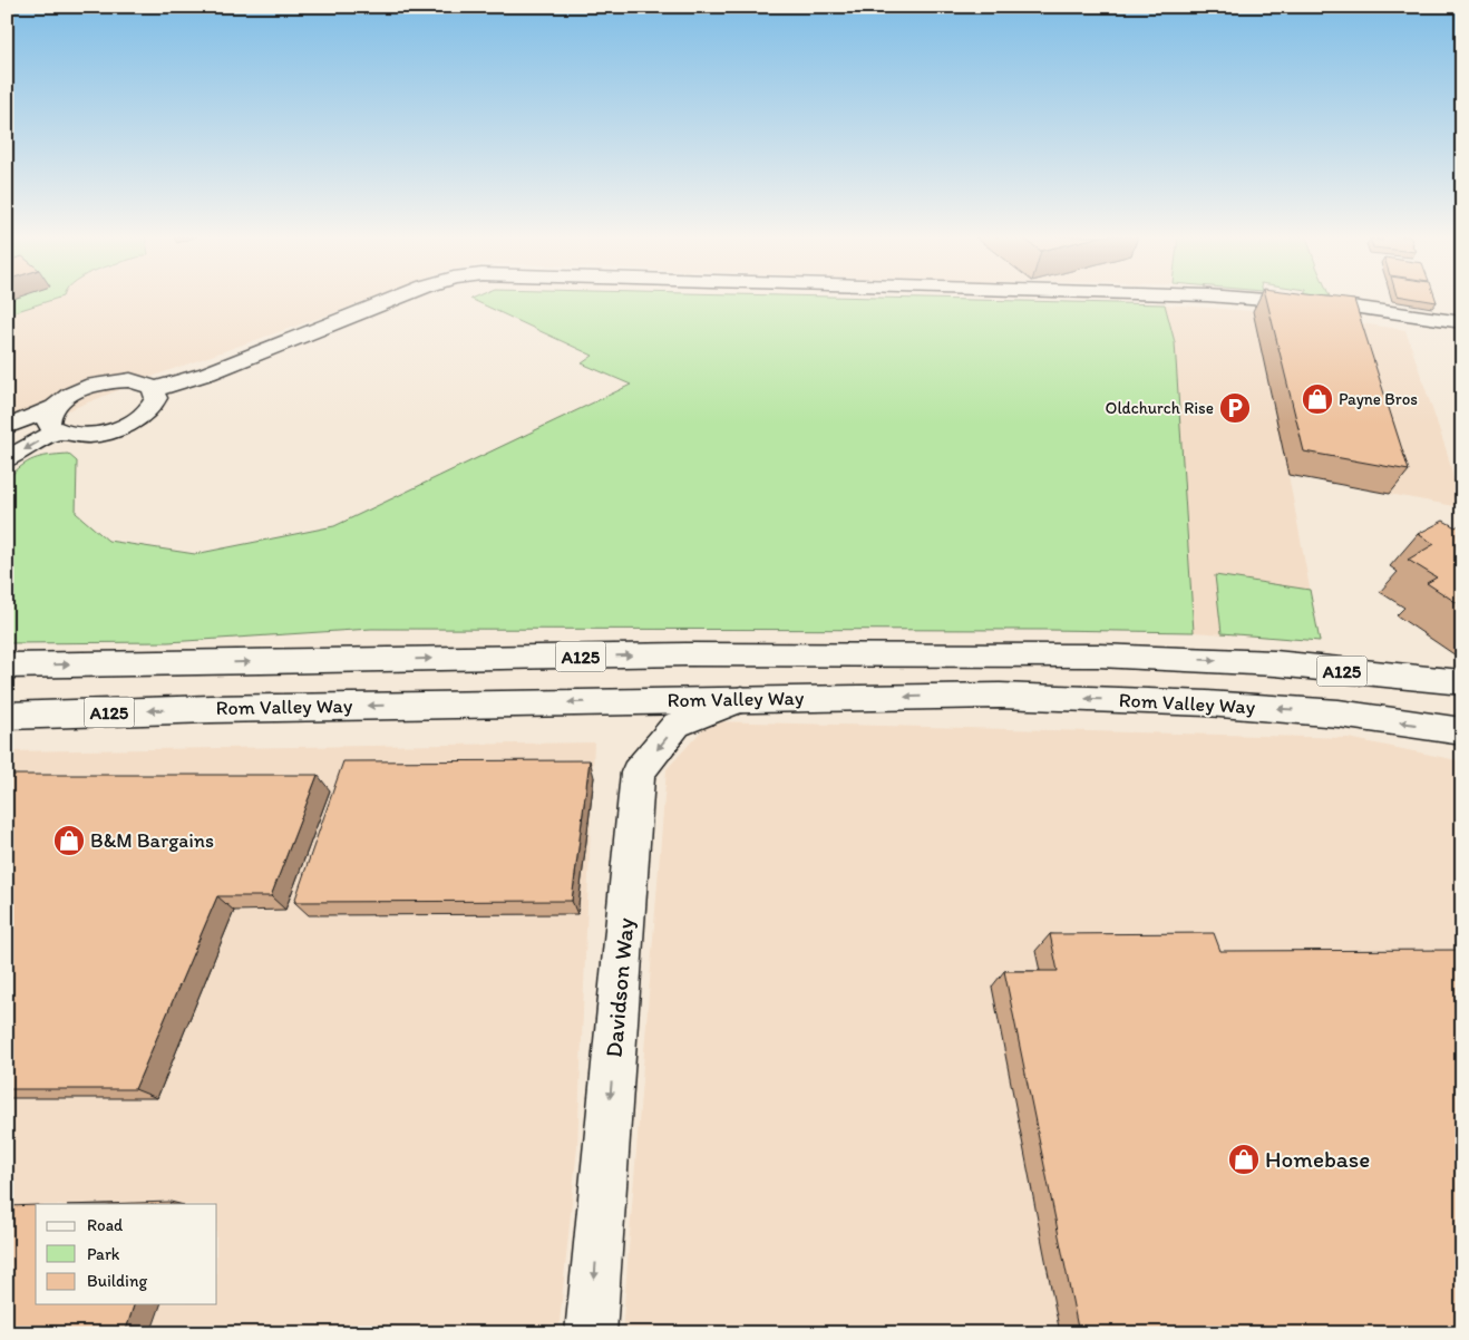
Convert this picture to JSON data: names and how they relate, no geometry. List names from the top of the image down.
{
  "streets": {
    "street": ["A125", "Rom Valley Way", "Davidson Way"]
  },
  "crossings": [
    ["Rom Valley Way", "Davidson Way"]
  ],
  "one_way": ["Davidson Way"],
  "places": {
    "shop": ["Payne Bros", "B&M Bargains", "Homebase"],
    "parking": ["Oldchurch Rise"]
  },
  "legend": ["Road", "Park", "Building"]
}
